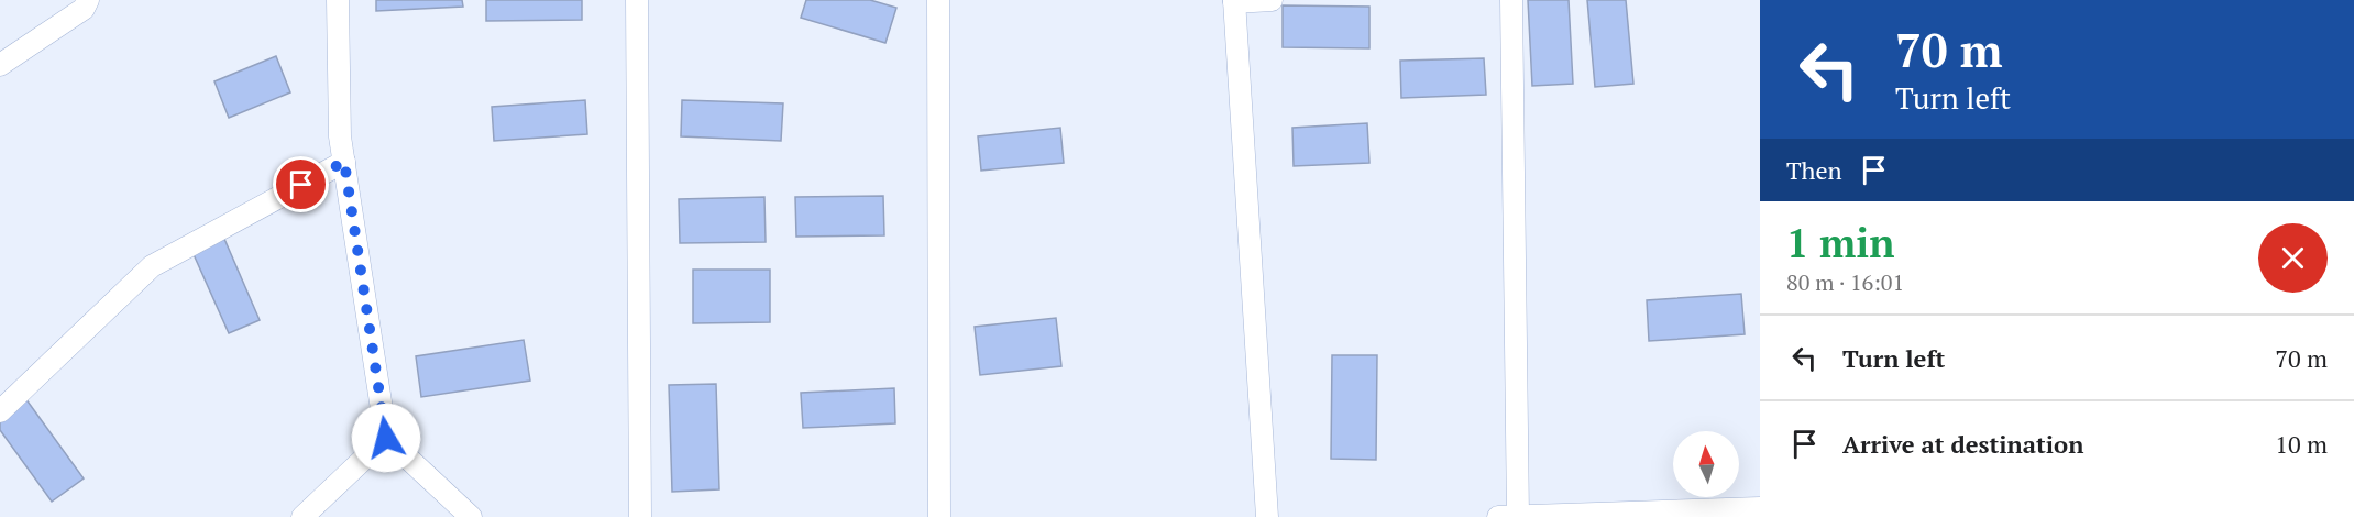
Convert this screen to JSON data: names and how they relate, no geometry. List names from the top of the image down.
{
  "north": "top",
  "page": {
    "turn": ["70 m", "Turn left"],
    "then": "Then",
    "heading": ["1 min", "80 m · 16:01"],
    "list": [
      {
        "name": "Turn left",
        "value": "70 m"
      },
      {
        "name": "Arrive at destination",
        "value": "10 m"
      }
    ]
  }
}
